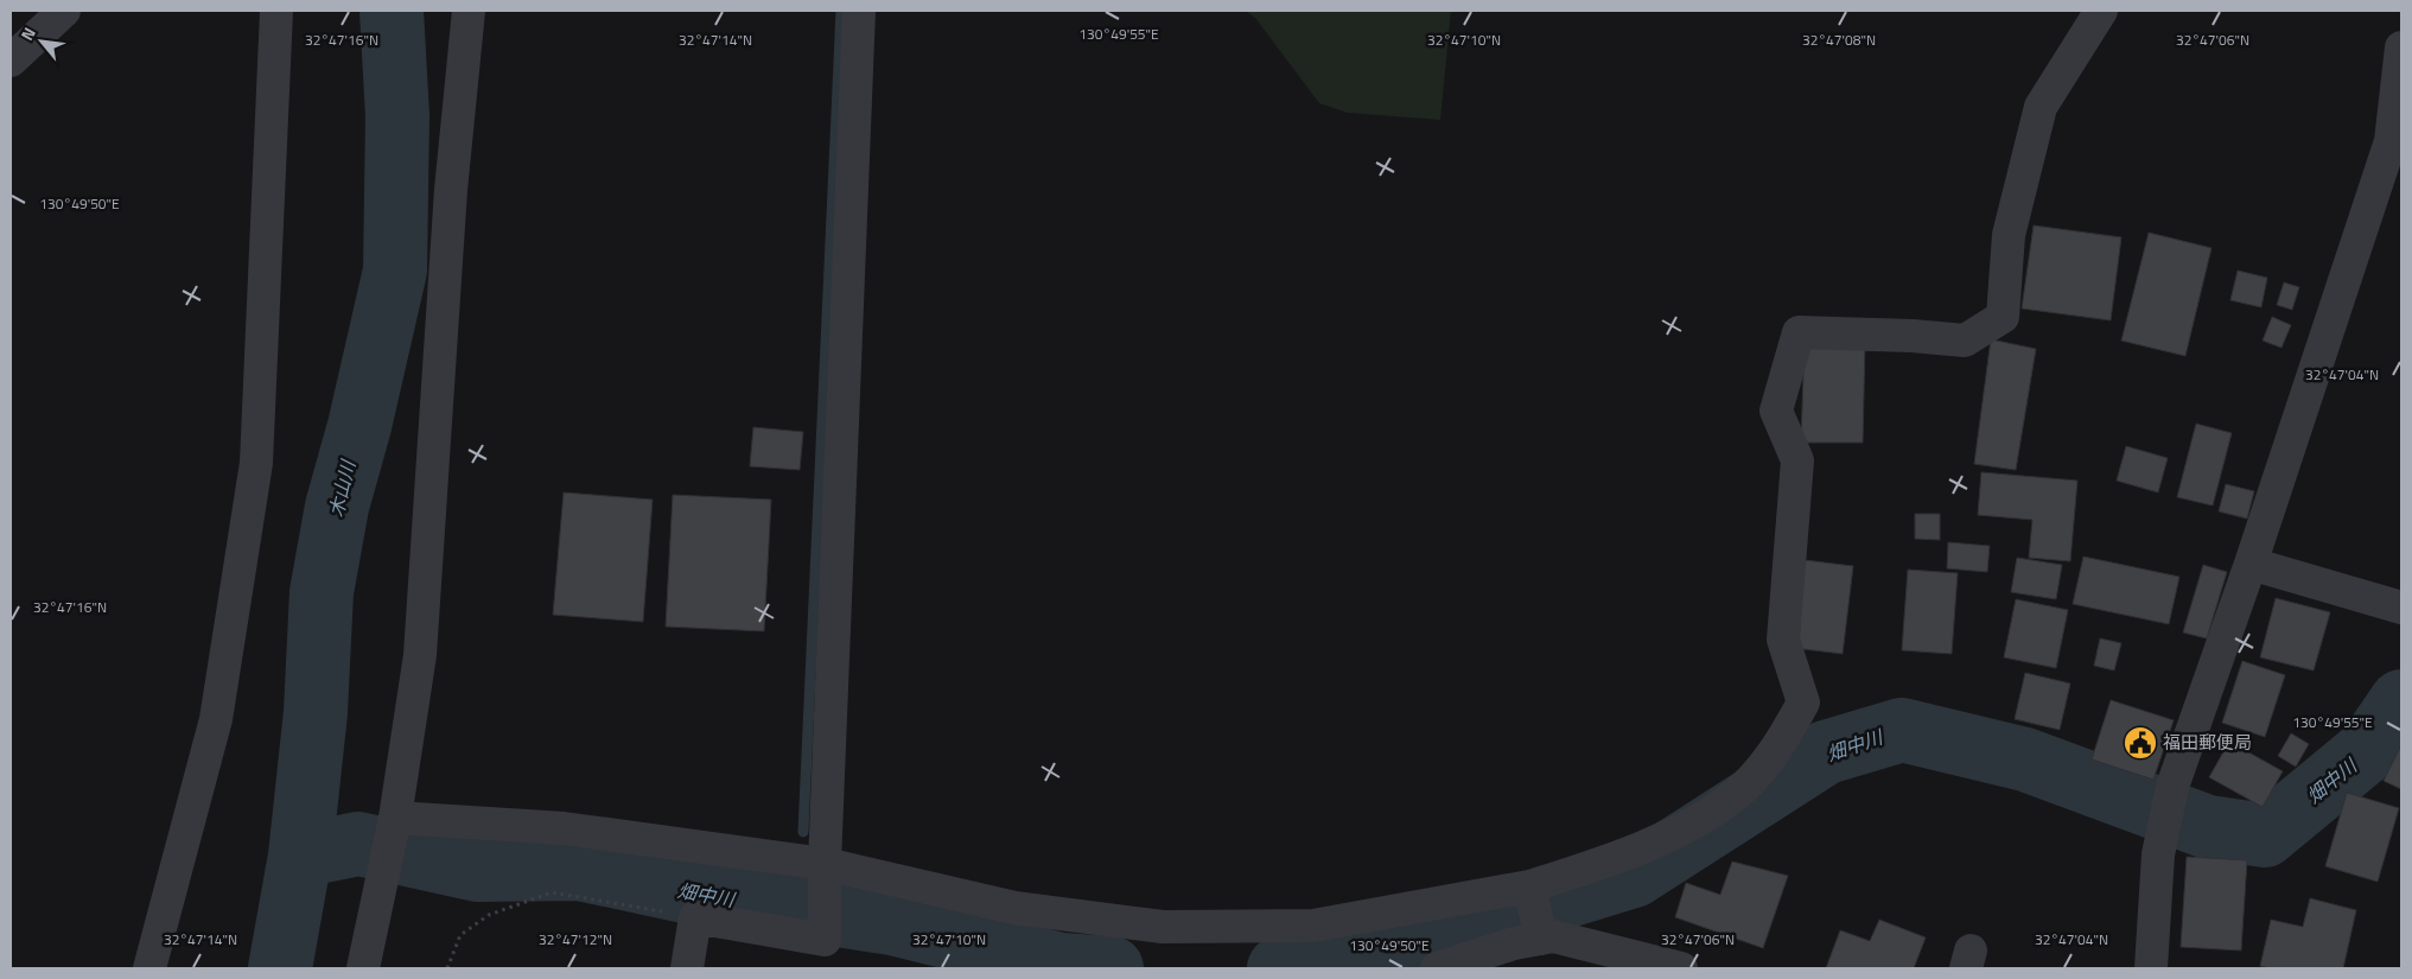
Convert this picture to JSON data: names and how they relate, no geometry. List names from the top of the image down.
{
  "water": ["木山川", "畑中川"],
  "places": {
    "public building": ["福田郵便局"]
  },
  "north": "top left",
  "coordinates": [
    "130°49'55\"E",
    "32°47'16\"N",
    "32°47'14\"N",
    "32°47'10\"N",
    "32°47'08\"N",
    "32°47'06\"N",
    "130°49'50\"E",
    "32°47'04\"N",
    "32°47'12\"N"
  ]
}
